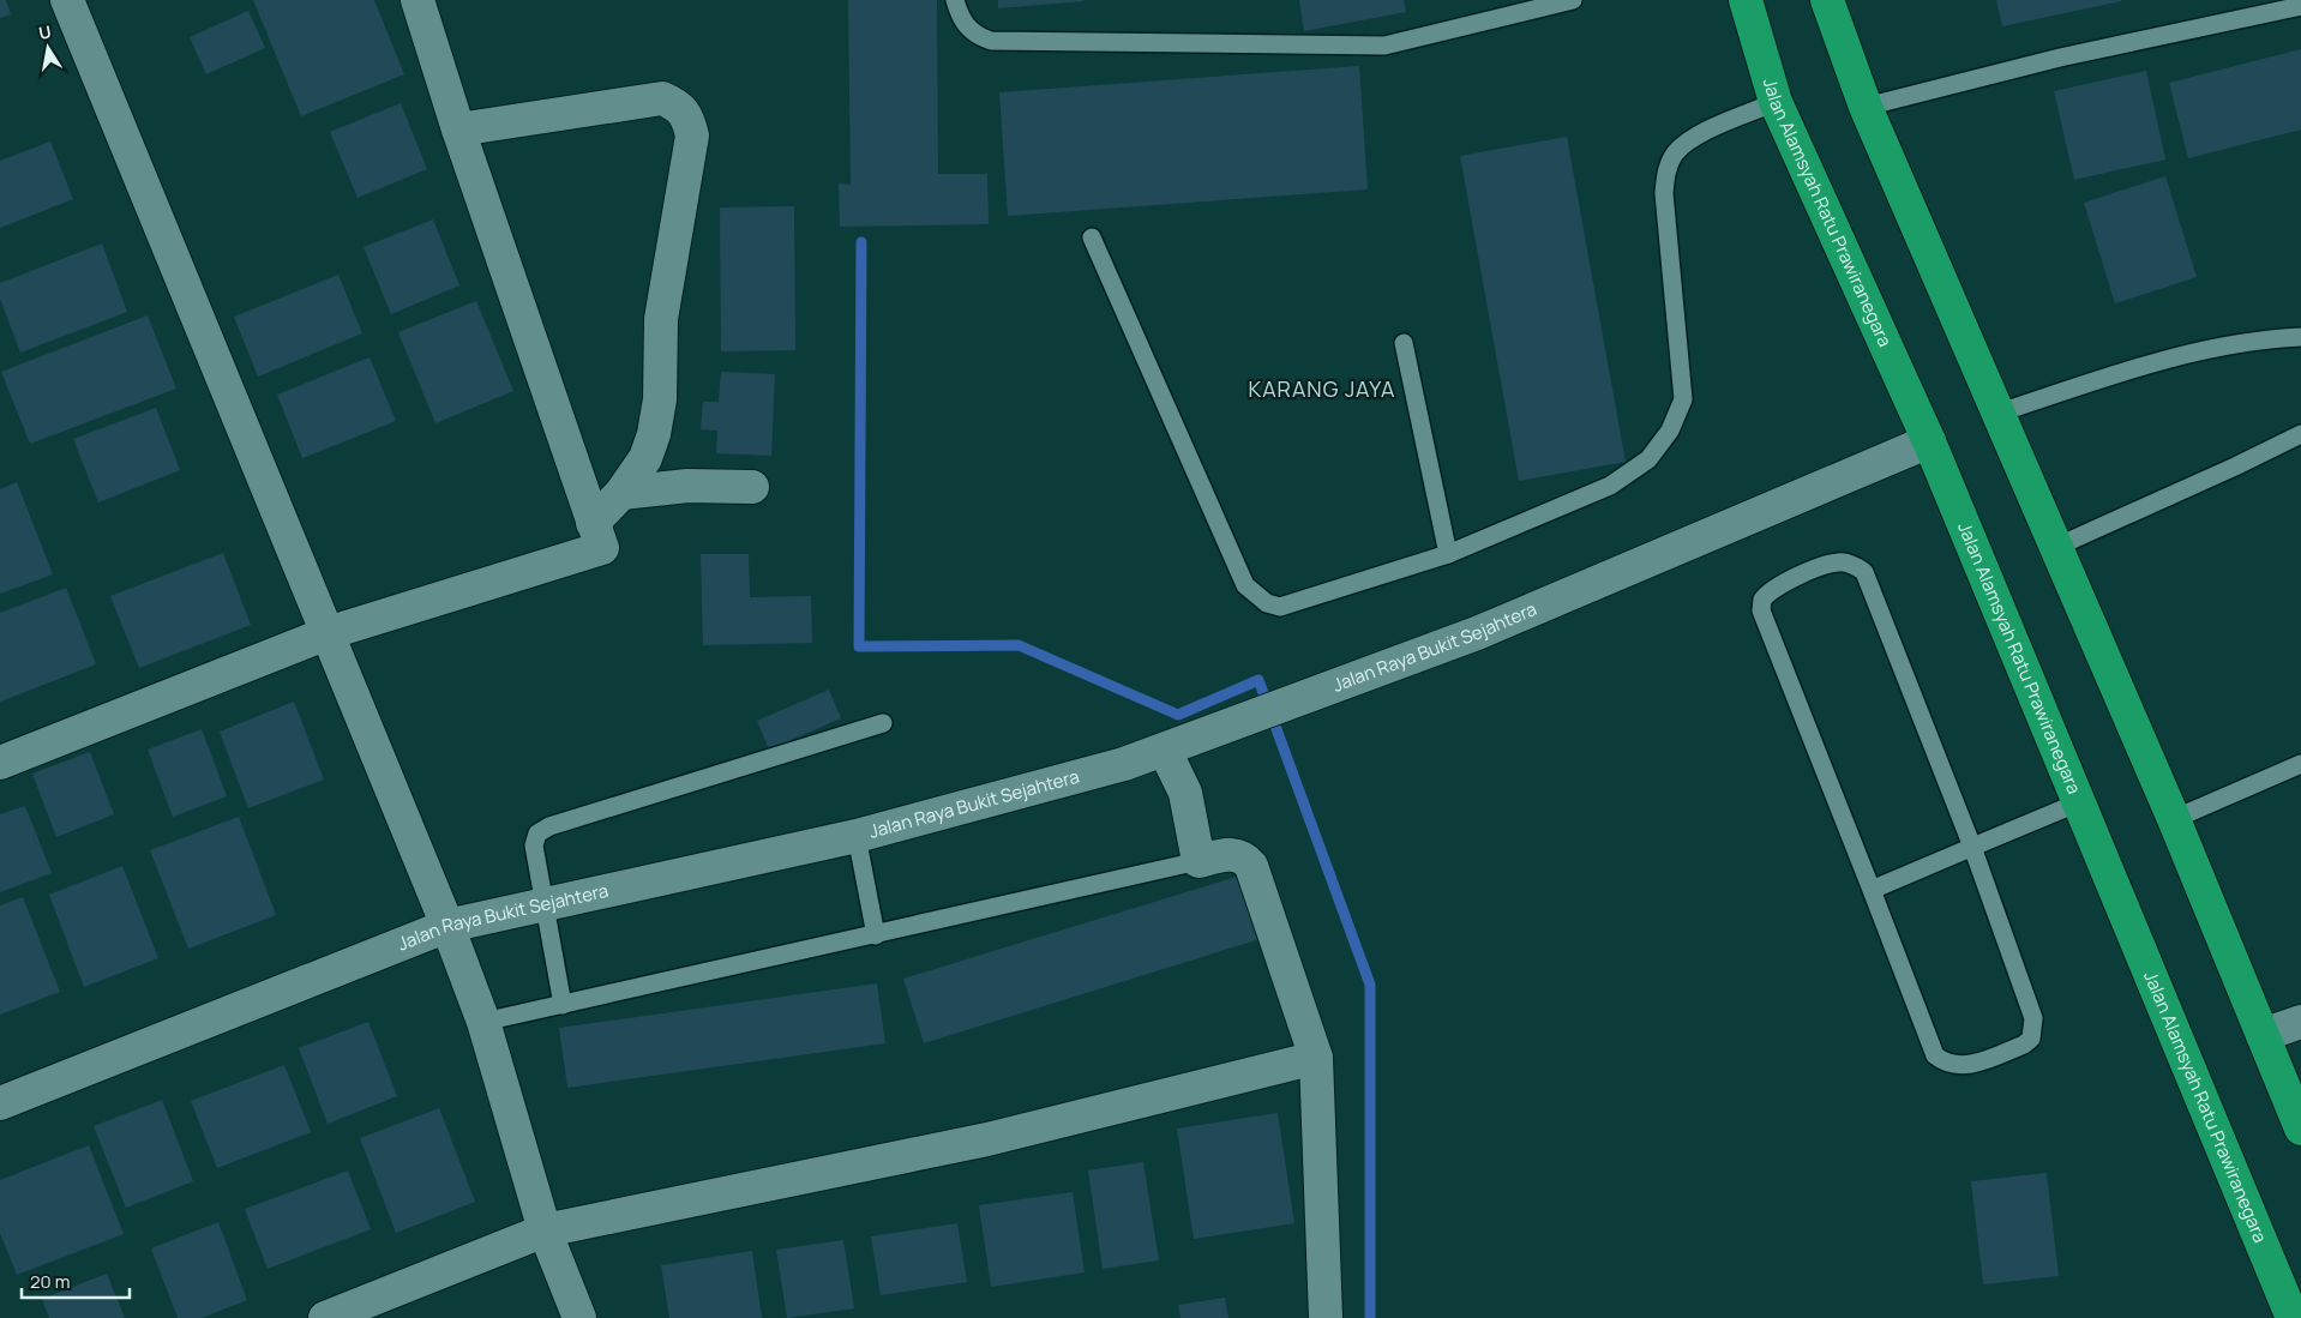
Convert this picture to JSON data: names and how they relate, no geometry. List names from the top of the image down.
{
  "streets": {
    "highway": ["Jalan Alamsyah Ratu Prawiranegara"],
    "street": ["Jalan Raya Bukit Sejahtera"]
  },
  "crossings": [
    ["Jalan Alamsyah Ratu Prawiranegara", "Jalan Raya Bukit Sejahtera"]
  ],
  "districts": ["KARANG JAYA"],
  "scale_bar": "20 m",
  "north": "top"
}
